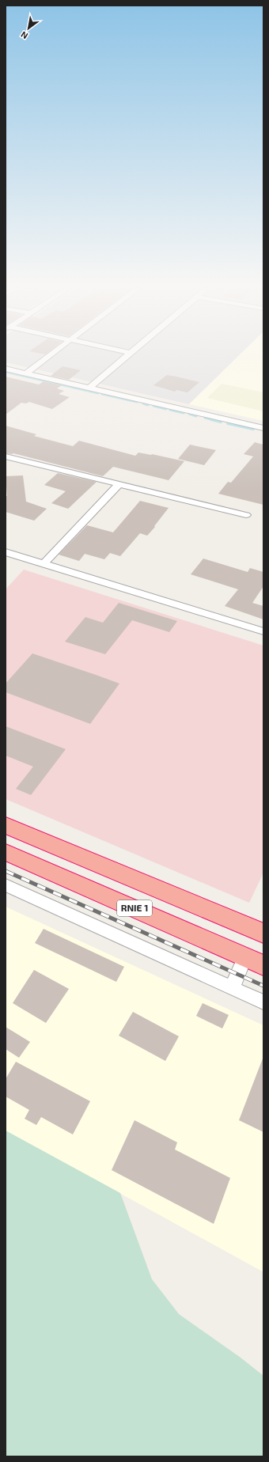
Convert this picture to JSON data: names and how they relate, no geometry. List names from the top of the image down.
{
  "streets": {
    "highway": ["RNIE 1"]
  },
  "north": "bottom left"
}
